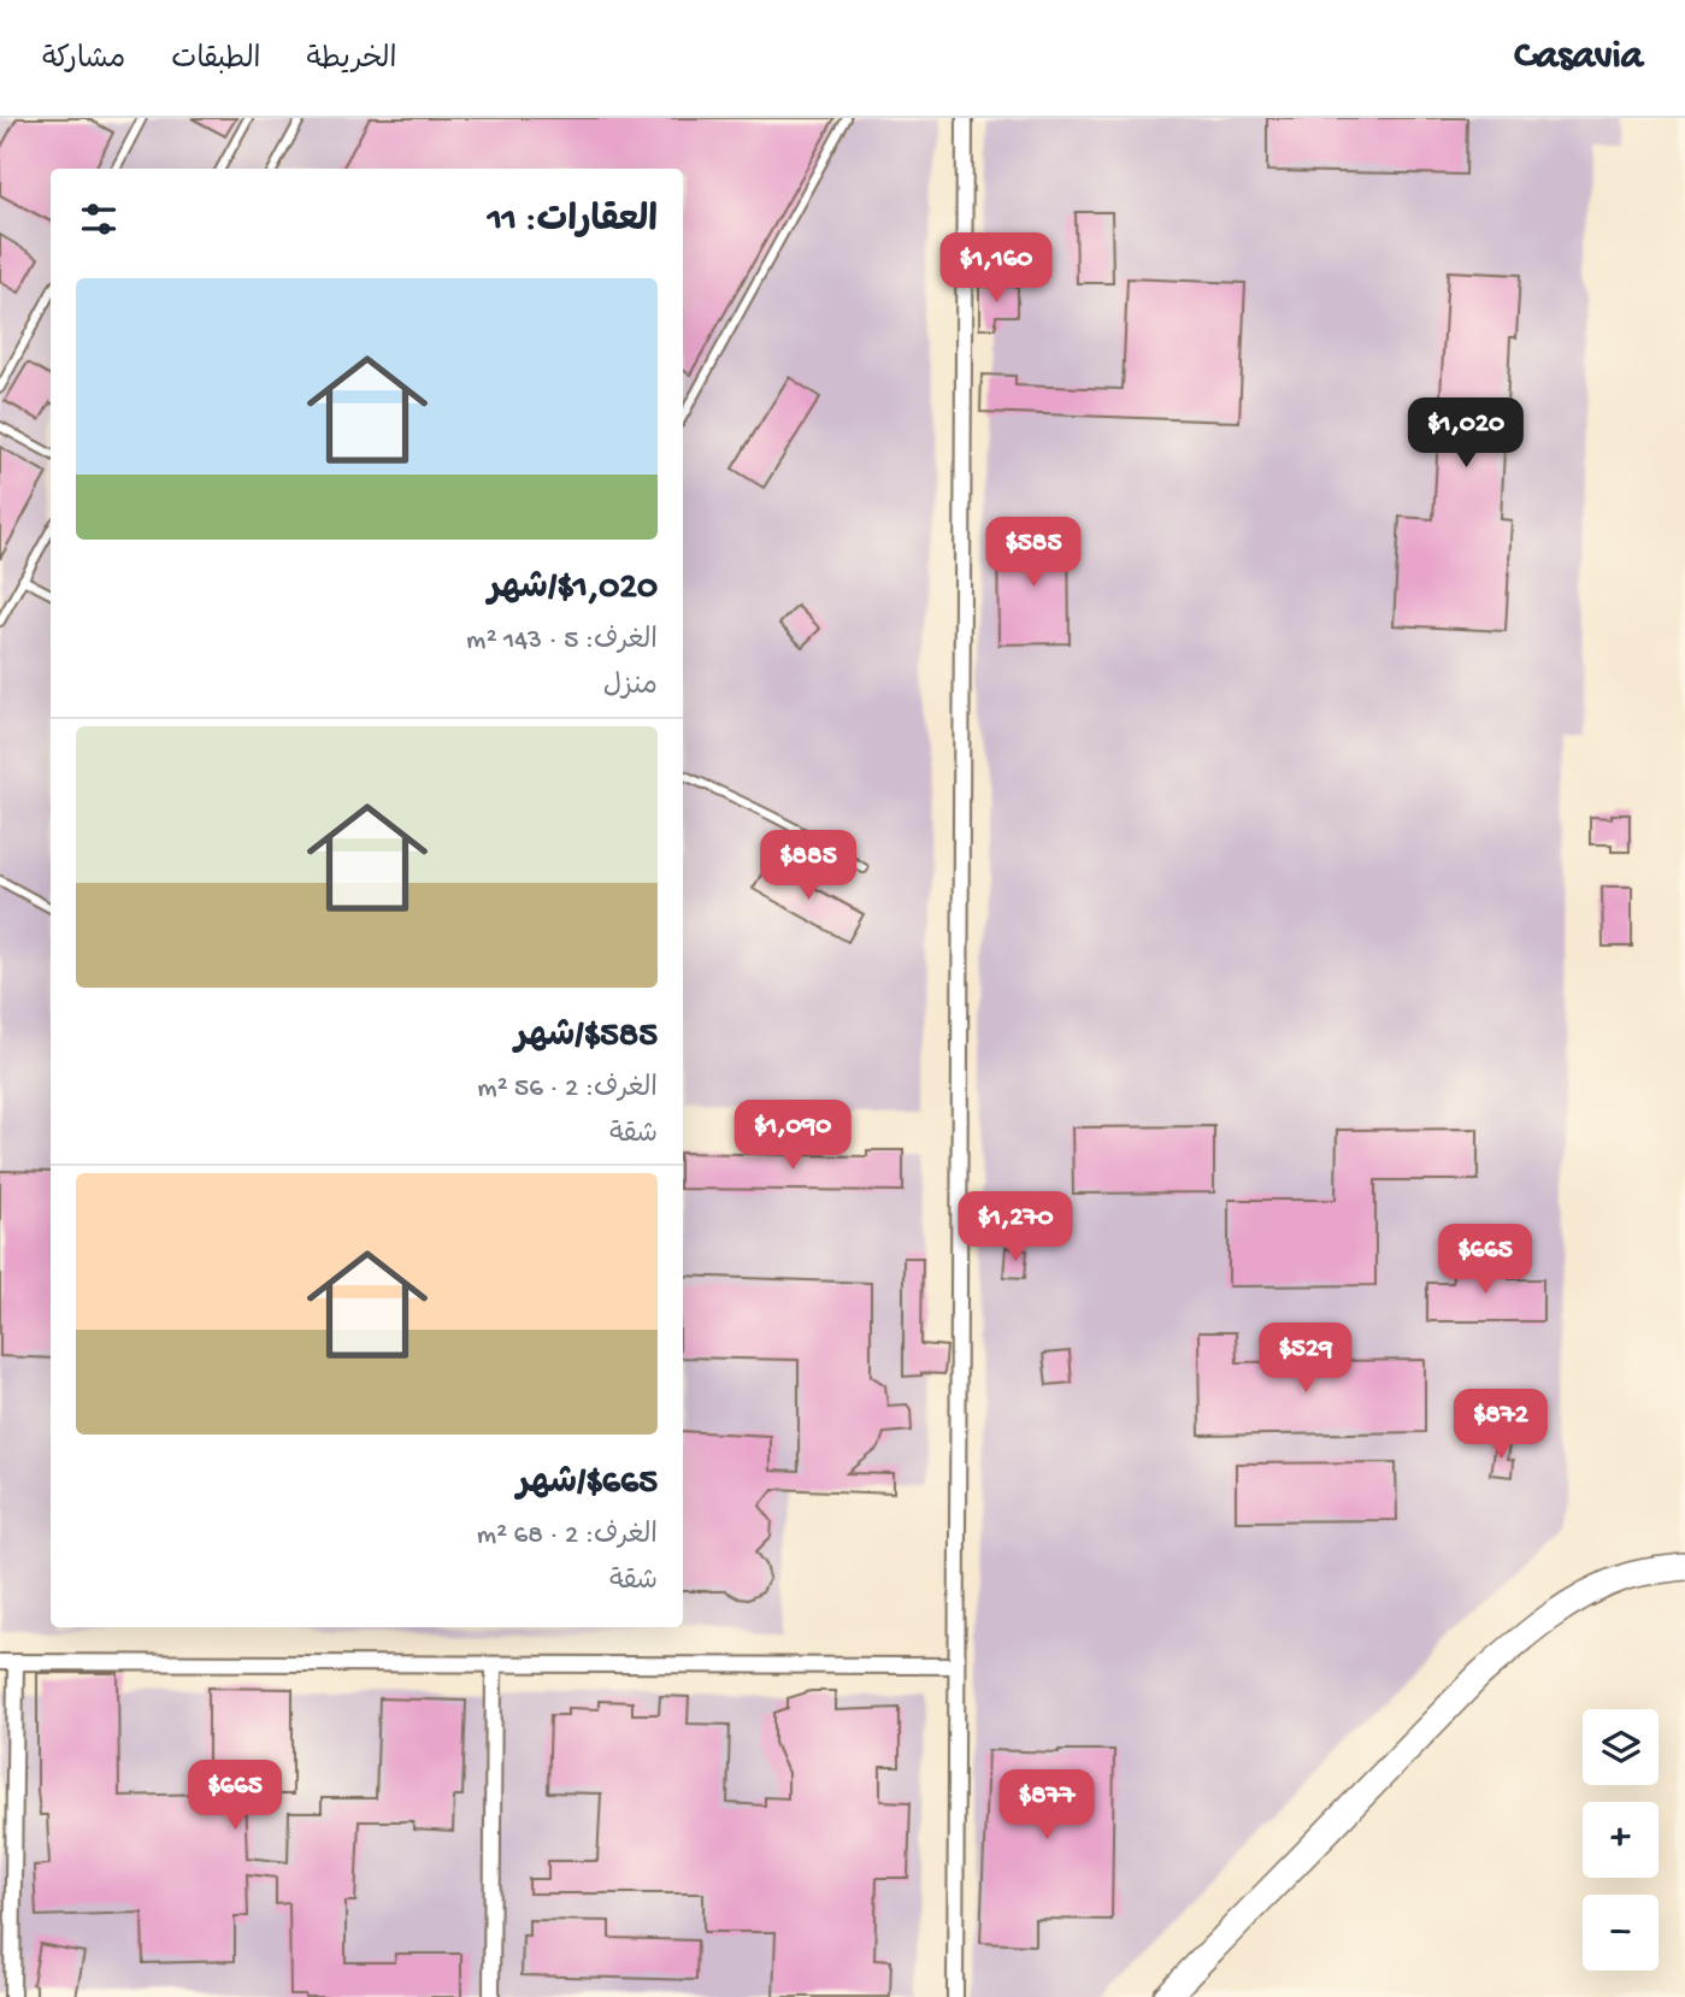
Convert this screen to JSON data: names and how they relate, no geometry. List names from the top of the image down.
{
  "page": {
    "header": "Casavia",
    "nav": ["الخريطة", "الطبقات", "مشاركة"],
    "heading": "العقارات: 11",
    "price": [
      "$1,160",
      "$1,020",
      "$585",
      "$885",
      "$1,090",
      "$1,270",
      "$665",
      "$529",
      "$872",
      "$665",
      "$877"
    ],
    "list": [
      {
        "name": "$1,020/شهر",
        "note": "الغرف: 5 · 143 m² · منزل"
      },
      {
        "name": "$585/شهر",
        "note": "الغرف: 2 · 56 m² · شقة"
      },
      {
        "name": "$665/شهر",
        "note": "الغرف: 2 · 68 m² · شقة"
      }
    ],
    "map_buttons": ["+", "−"]
  }
}
